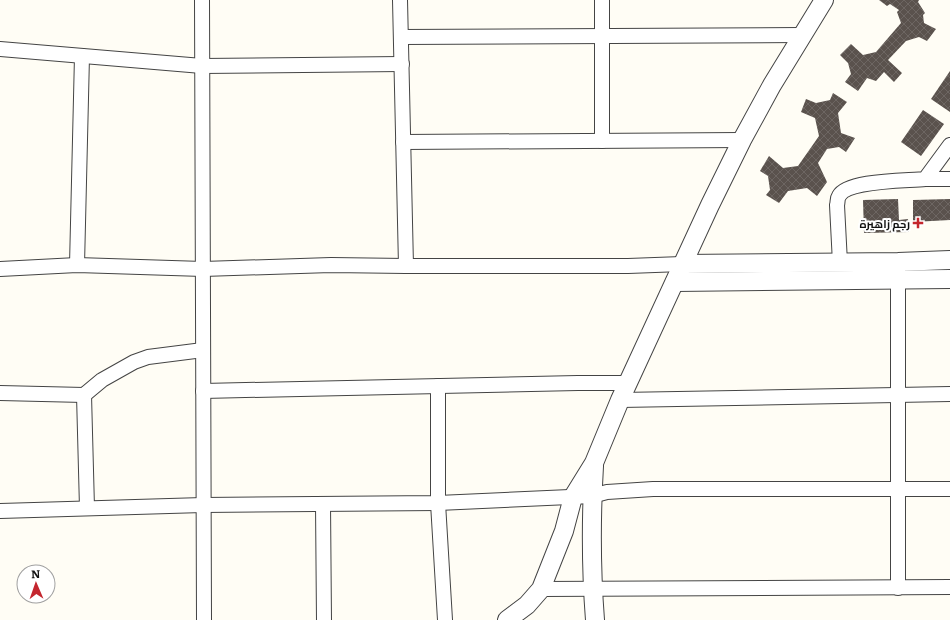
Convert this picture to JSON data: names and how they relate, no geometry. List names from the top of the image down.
{
  "places": {
    "health": ["رجم زاهيرة"]
  },
  "north": "top"
}
